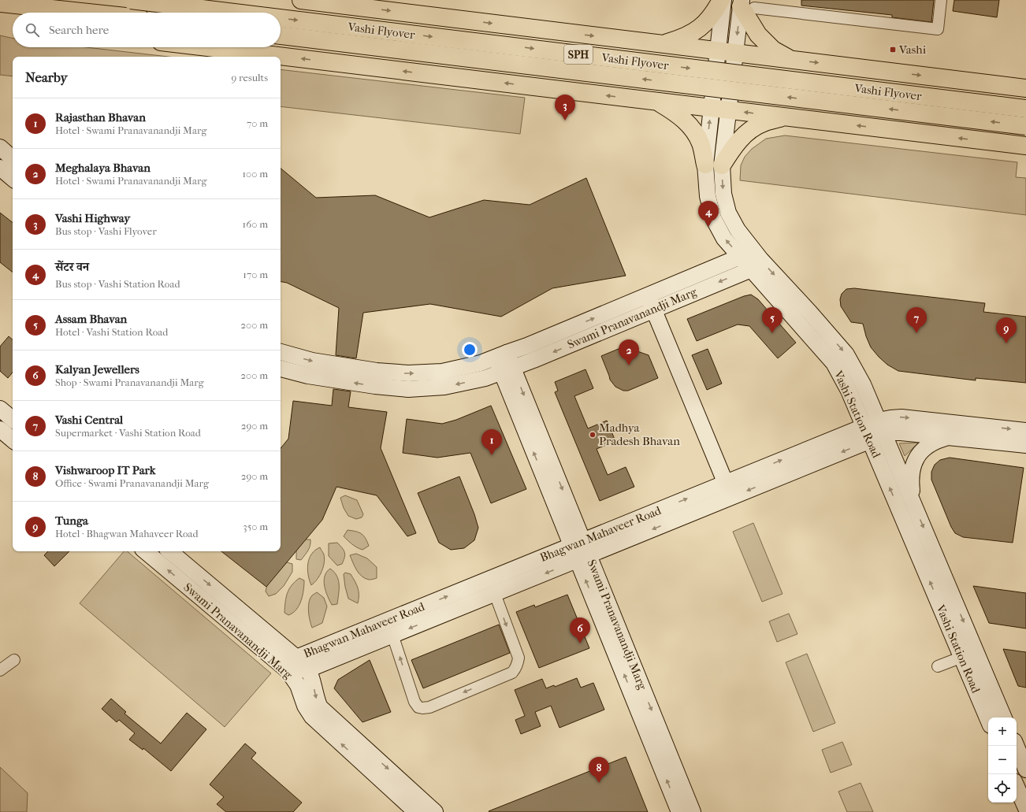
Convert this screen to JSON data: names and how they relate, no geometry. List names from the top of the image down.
{
  "streets": {
    "highway": ["Vashi Flyover", "SPH"],
    "street": ["Swami Pranavanandji Marg", "Vashi Station Road", "Bhagwan Mahaveer Road"]
  },
  "crossings": [
    ["Swami Pranavanandji Marg", "Vashi Station Road"],
    ["Swami Pranavanandji Marg", "Bhagwan Mahaveer Road"],
    ["Vashi Station Road", "Bhagwan Mahaveer Road"]
  ],
  "places": {
    "transit": ["Vashi"],
    "other": ["Madhya Pradesh Bhavan"]
  },
  "page": {
    "search": "Search here",
    "heading": ["Nearby", "9 results"],
    "pins": [
      "3",
      "4",
      "5",
      "7",
      "9",
      "2",
      "1",
      "6",
      "8"
    ],
    "list": [
      {
        "mark": "1",
        "name": "Rajasthan Bhavan",
        "note": "Hotel · Swami Pranavanandji Marg",
        "value": "70 m"
      },
      {
        "mark": "2",
        "name": "Meghalaya Bhavan",
        "note": "Hotel · Swami Pranavanandji Marg",
        "value": "100 m"
      },
      {
        "mark": "3",
        "name": "Vashi Highway",
        "note": "Bus stop · Vashi Flyover",
        "value": "160 m"
      },
      {
        "mark": "4",
        "name": "सेंटर वन",
        "note": "Bus stop · Vashi Station Road",
        "value": "170 m"
      },
      {
        "mark": "5",
        "name": "Assam Bhavan",
        "note": "Hotel · Vashi Station Road",
        "value": "200 m"
      },
      {
        "mark": "6",
        "name": "Kalyan Jewellers",
        "note": "Shop · Swami Pranavanandji Marg",
        "value": "200 m"
      },
      {
        "mark": "7",
        "name": "Vashi Central",
        "note": "Supermarket · Vashi Station Road",
        "value": "290 m"
      },
      {
        "mark": "8",
        "name": "Vishwaroop IT Park",
        "note": "Office · Swami Pranavanandji Marg",
        "value": "290 m"
      },
      {
        "mark": "9",
        "name": "Tunga",
        "note": "Hotel · Bhagwan Mahaveer Road",
        "value": "350 m"
      }
    ],
    "map_buttons": ["+", "−"]
  }
}
